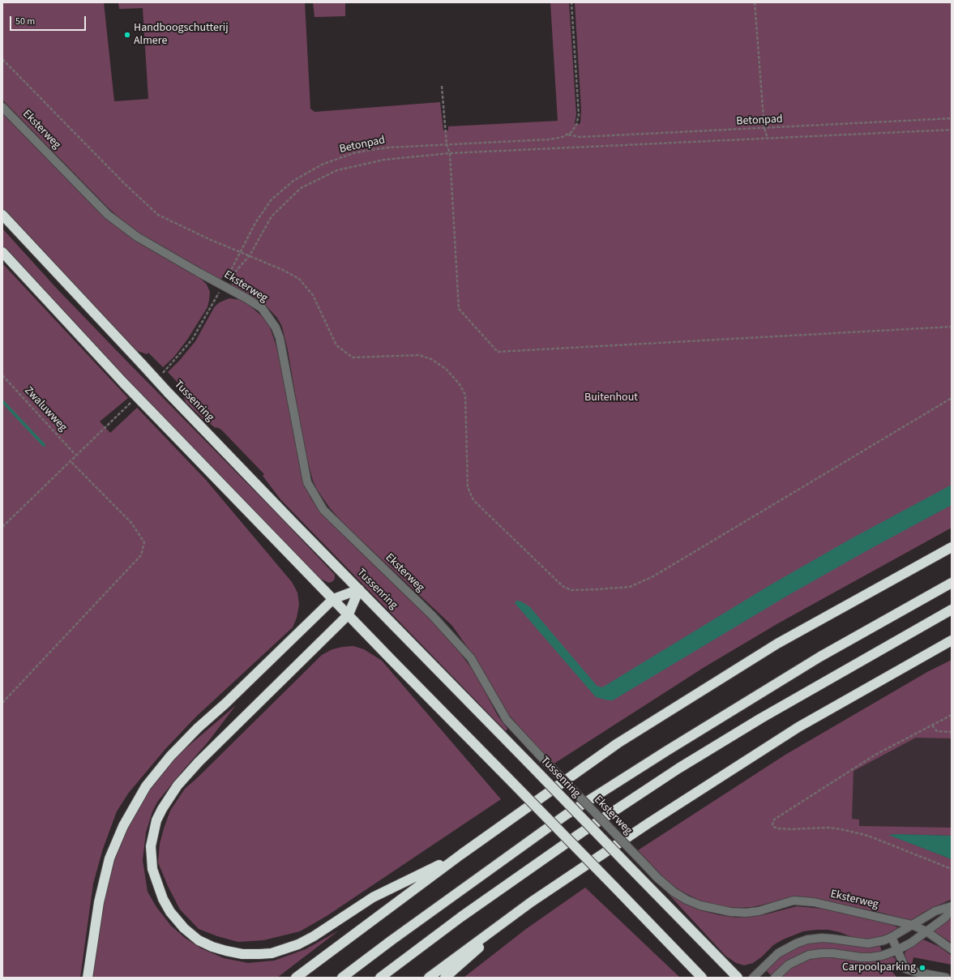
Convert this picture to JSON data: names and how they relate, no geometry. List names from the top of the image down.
{
  "streets": {
    "highway": ["Tussenring"],
    "street": ["Eksterweg"],
    "path": ["Betonpad", "Zwaluwweg"]
  },
  "crossings": [
    ["Betonpad", "Eksterweg"]
  ],
  "parks": ["Buitenhout"],
  "places": ["Handboogschutterij Almere", "Carpoolparking"],
  "scale_bar": "50 m"
}
